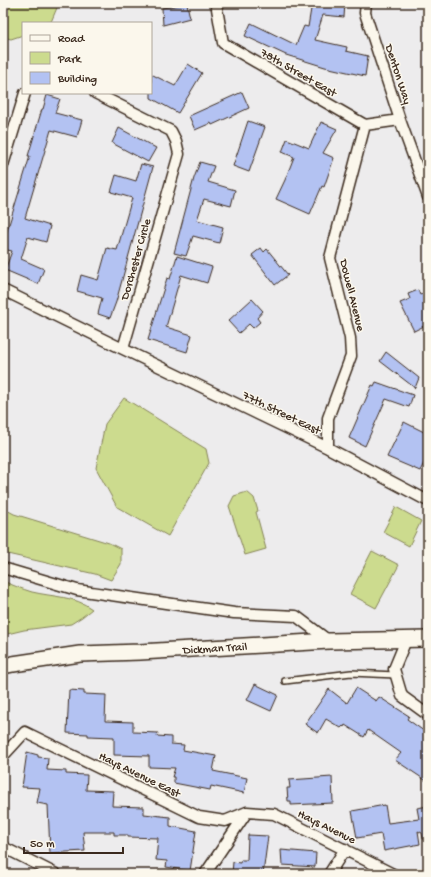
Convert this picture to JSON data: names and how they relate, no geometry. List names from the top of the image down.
{
  "streets": {
    "street": [
      "78th Street East",
      "Denton Way",
      "Dorchester Circle",
      "Dowell Avenue",
      "77th Street East",
      "Dickman Trail",
      "Hays Avenue East",
      "Hays Avenue"
    ]
  },
  "crossings": [
    ["78th Street East", "Dowell Avenue"],
    ["Dorchester Circle", "77th Street East"],
    ["Dowell Avenue", "77th Street East"],
    ["Hays Avenue East", "Hays Avenue"]
  ],
  "legend": ["Road", "Park", "Building"],
  "scale_bar": "50 m"
}
